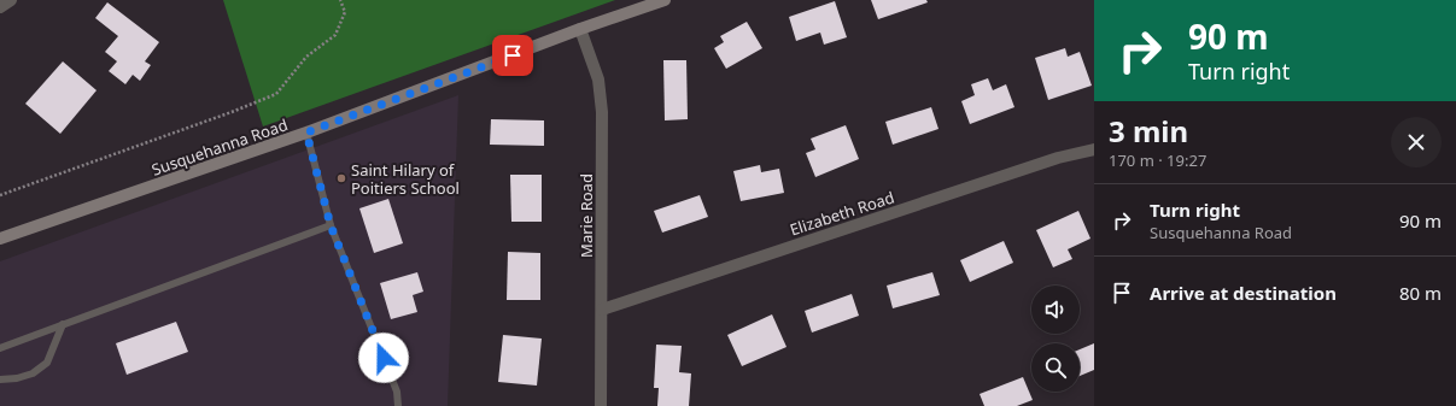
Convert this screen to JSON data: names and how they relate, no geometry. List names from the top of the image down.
{
  "streets": {
    "main road": ["Susquehanna Road"],
    "street": ["Elizabeth Road", "Marie Road"]
  },
  "crossings": [
    ["Susquehanna Road", "Marie Road"],
    ["Elizabeth Road", "Marie Road"]
  ],
  "places": ["Saint Hilary of Poitiers School"],
  "page": {
    "turn": ["90 m", "Turn right"],
    "heading": ["3 min", "170 m · 19:27"],
    "list": [
      {
        "name": "Turn right",
        "note": "Susquehanna Road",
        "value": "90 m"
      },
      {
        "name": "Arrive at destination",
        "value": "80 m"
      }
    ]
  }
}
